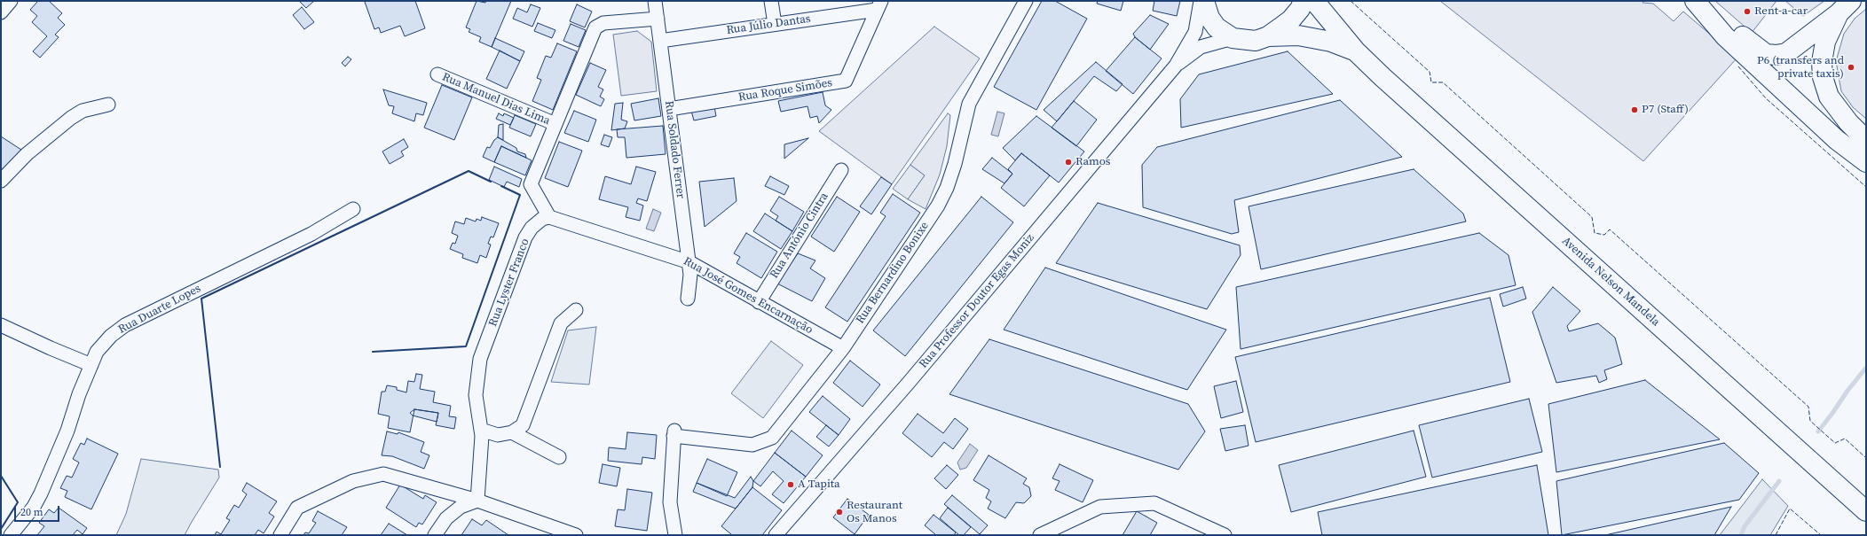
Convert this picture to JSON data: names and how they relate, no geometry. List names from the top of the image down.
{
  "streets": {
    "street": [
      "Rua Júlio Dantas",
      "Rua Roque Simões",
      "Rua Manuel Dias Lima",
      "Rua Soldado Ferrer",
      "Rua António Cintra",
      "Rua Bernardino Bonixe",
      "Avenida Nelson Mandela",
      "Rua Lyster Franco",
      "Rua José Gomes Encarnação",
      "Rua Professor Doutor Egas Moniz",
      "Rua Duarte Lopes"
    ]
  },
  "crossings": [
    ["Rua Júlio Dantas", "Rua Roque Simões"],
    ["Rua Júlio Dantas", "Rua Soldado Ferrer"],
    ["Rua Roque Simões", "Rua Soldado Ferrer"],
    ["Rua Soldado Ferrer", "Rua José Gomes Encarnação"],
    ["Rua António Cintra", "Rua José Gomes Encarnação"],
    ["Rua Bernardino Bonixe", "Rua José Gomes Encarnação"],
    ["Rua Lyster Franco", "Rua José Gomes Encarnação"]
  ],
  "places": [
    "Rent-a-car",
    "P6 (transfers and private taxis)",
    "P7 (Staff)",
    "Ramos",
    "A Tapita",
    "Restaurant Os Manos"
  ],
  "scale_bar": "20 m"
}
